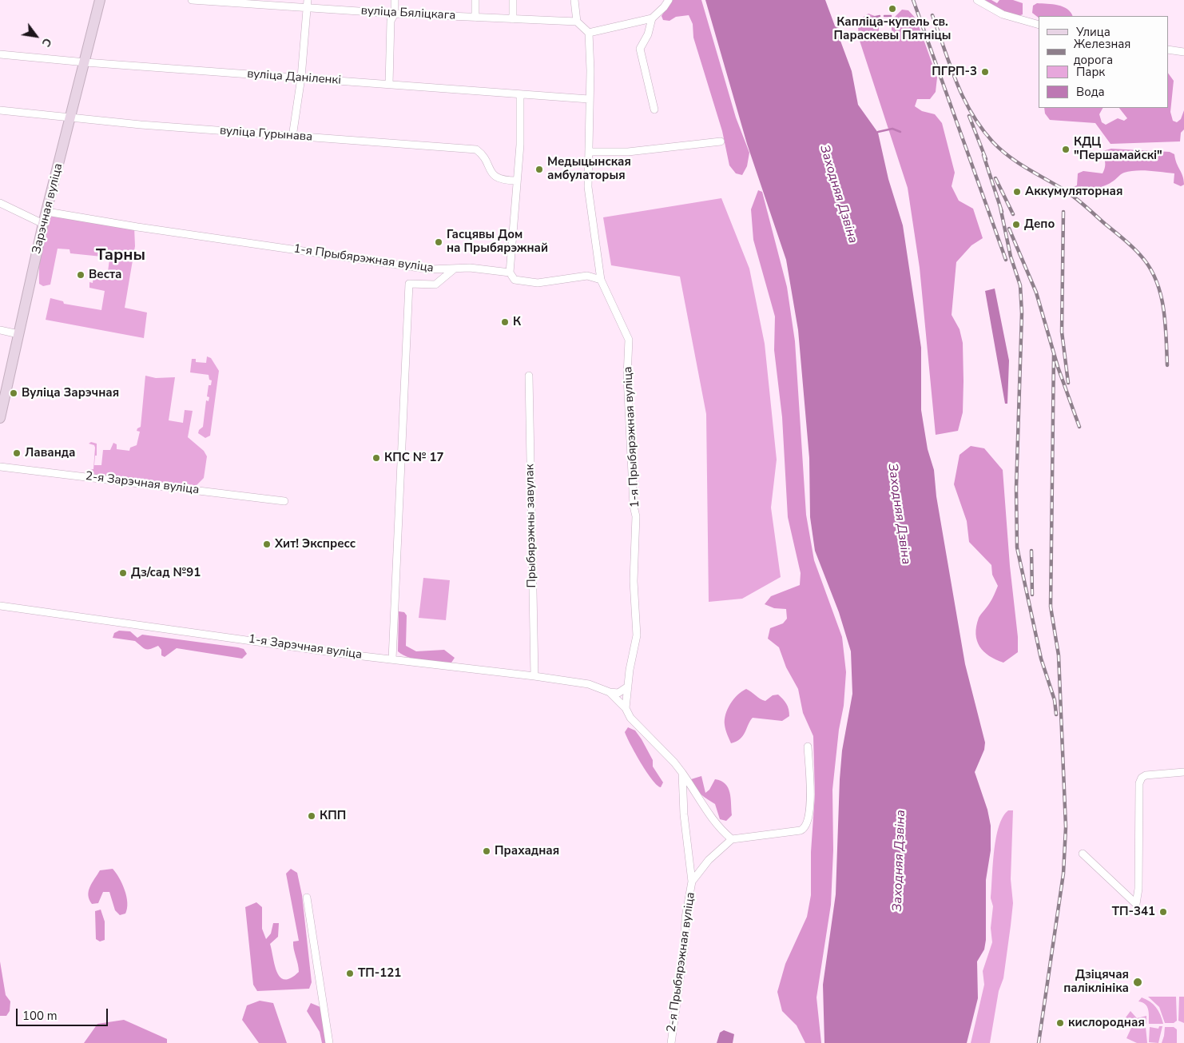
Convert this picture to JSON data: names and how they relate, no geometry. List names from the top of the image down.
{
  "streets": {
    "street": [
      "вуліца Бяліцкага",
      "вуліца Даніленкі",
      "вуліца Гурынава",
      "Зарэчная вуліца",
      "1-я Прыбярэжная вуліца",
      "2-я Зарэчная вуліца",
      "Прыбярэжны завулак",
      "1-я Зарэчная вуліца",
      "2-я Прыбярэжная вуліца"
    ]
  },
  "crossings": [
    ["вуліца Даніленкі", "Зарэчная вуліца"],
    ["вуліца Гурынава", "Зарэчная вуліца"],
    ["Зарэчная вуліца", "1-я Прыбярэжная вуліца"],
    ["1-я Прыбярэжная вуліца", "1-я Зарэчная вуліца"],
    ["Прыбярэжны завулак", "1-я Зарэчная вуліца"]
  ],
  "districts": ["Тарны"],
  "water": ["Заходняя Дзвіна"],
  "places": [
    "Капліца-купель св. Параскевы Пятніцы",
    "ПГРП-3",
    "КДЦ \"Першамайскі\"",
    "Медыцынская амбулаторыя",
    "Аккумуляторная",
    "Депо",
    "Гасцявы Дом на Прыбярэжнай",
    "Веста",
    "К",
    "Вуліца Зарэчная",
    "Лаванда",
    "КПС № 17",
    "Хит! Экспресс",
    "Дз/сад №91",
    "КПП",
    "Прахадная",
    "ТП-341",
    "ТП-121",
    "Дзіцячая паліклініка",
    "кислородная"
  ],
  "legend": [
    "Улица",
    "Железная дорога",
    "Парк",
    "Вода"
  ],
  "scale_bar": "100 m",
  "north": "bottom right"
}
